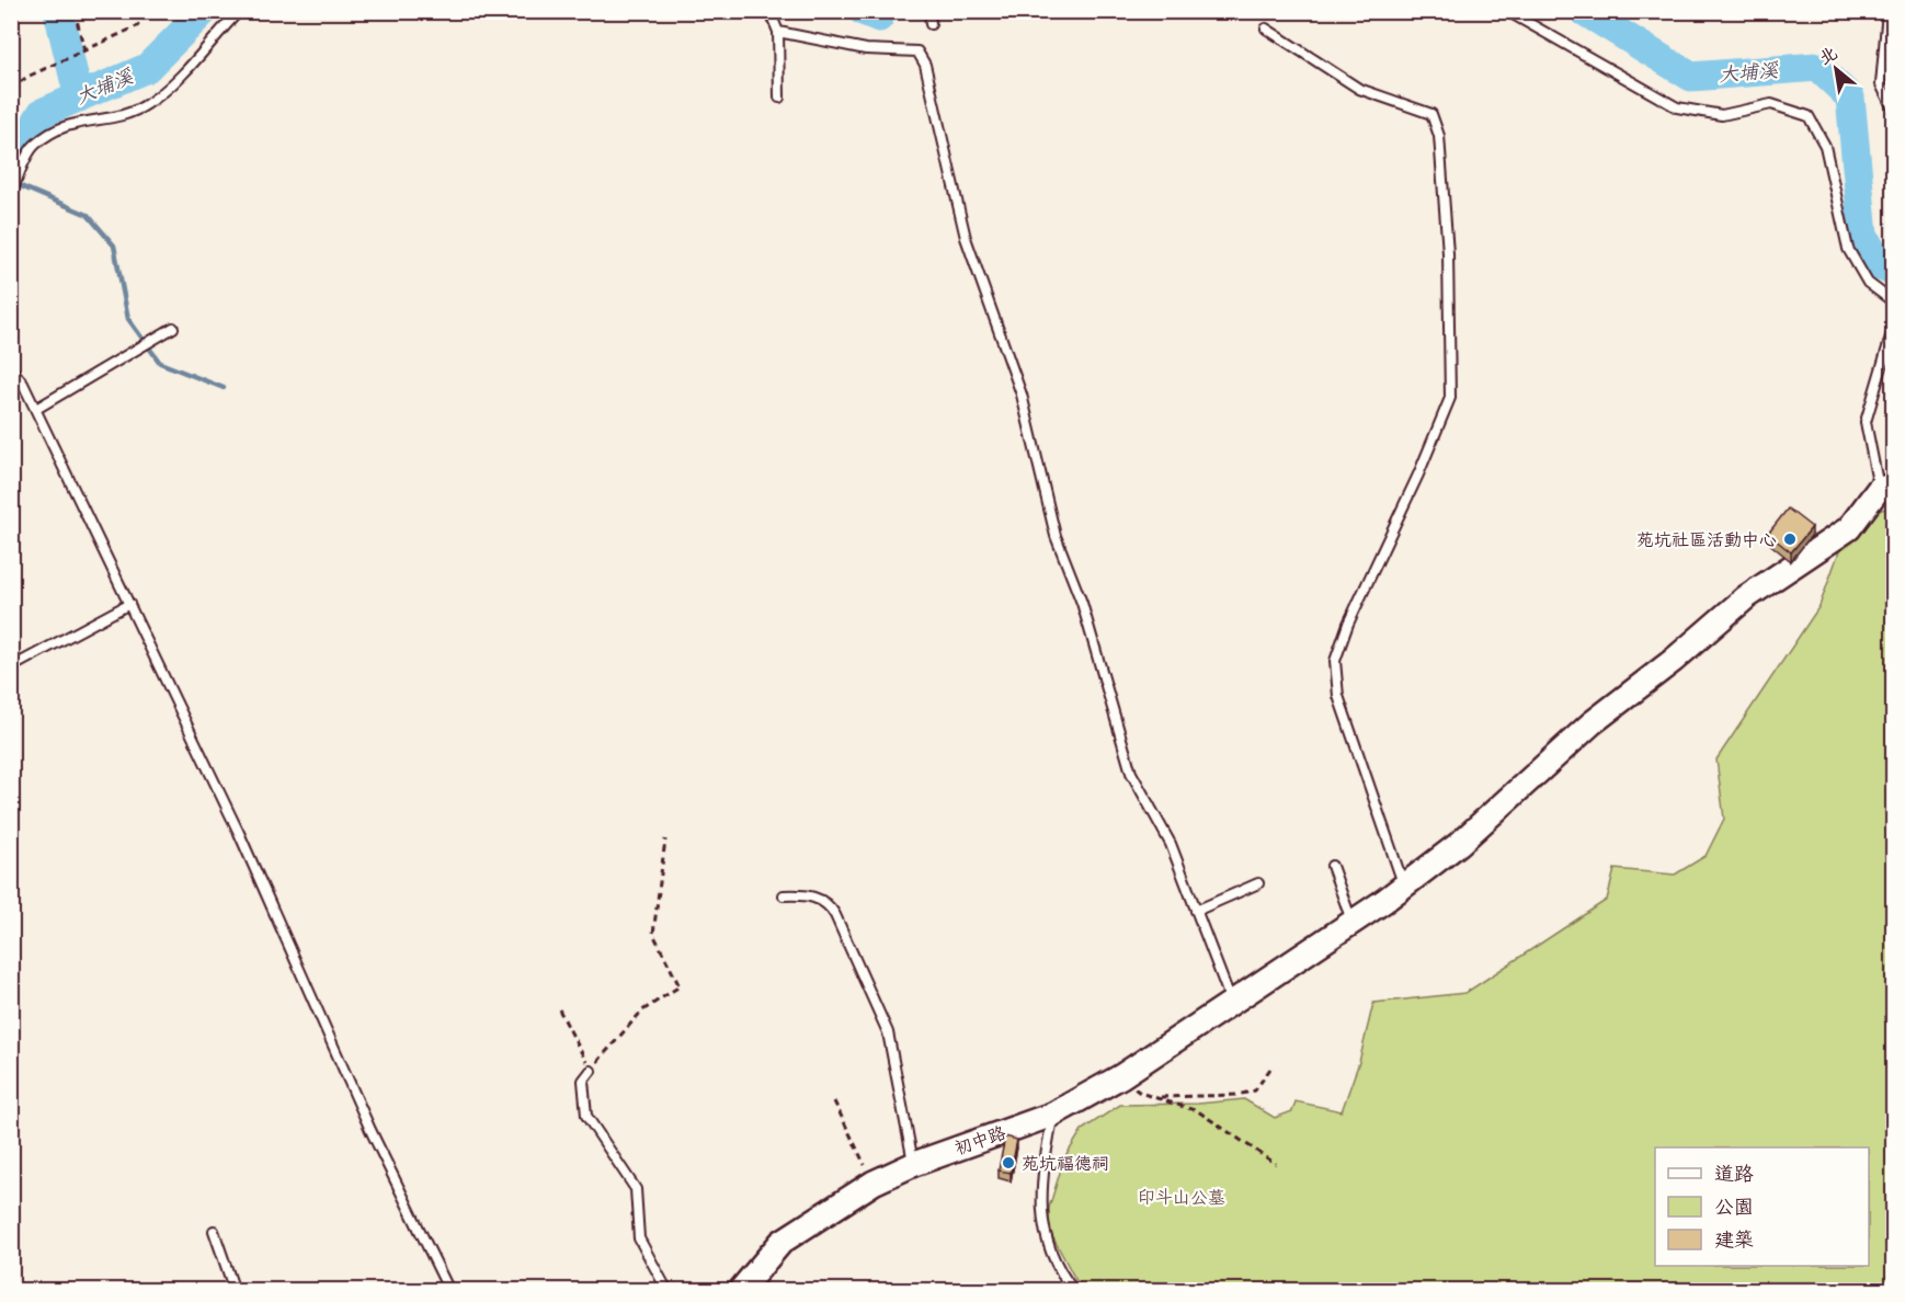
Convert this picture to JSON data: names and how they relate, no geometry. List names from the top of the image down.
{
  "streets": {
    "street": ["初中路"]
  },
  "water": ["大埔溪"],
  "parks": ["印斗山公墓"],
  "places": ["苑坑社區活動中心", "苑坑福德祠"],
  "legend": ["道路", "公園", "建築"],
  "north": "top left"
}
